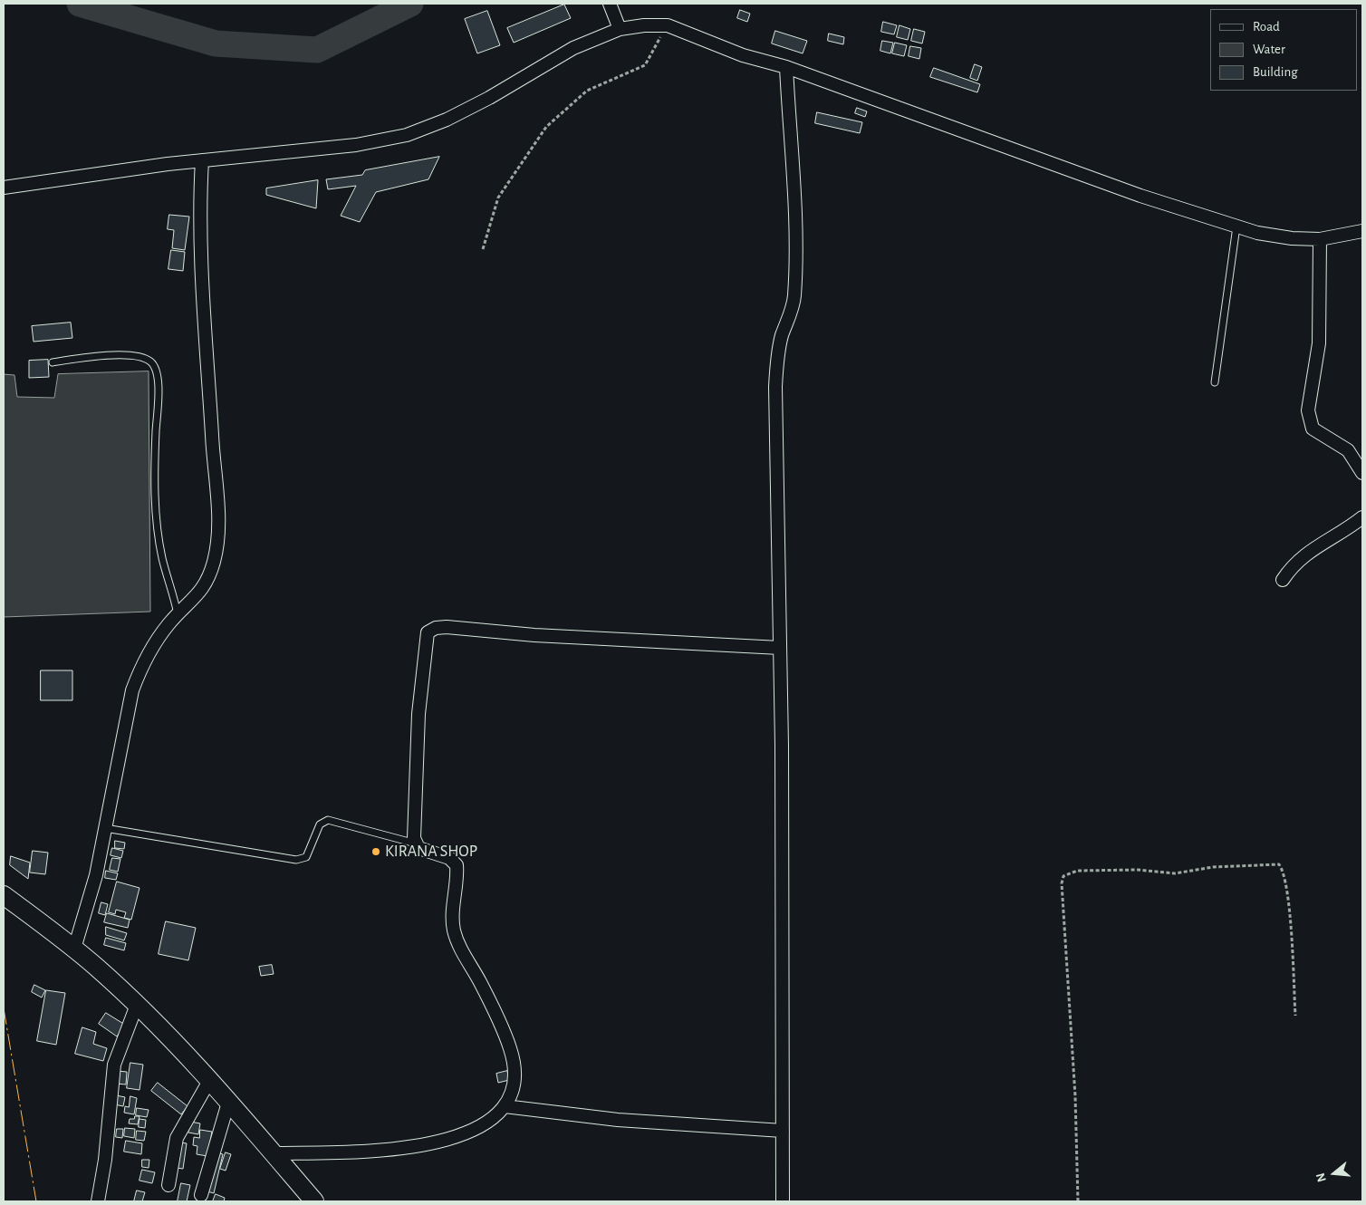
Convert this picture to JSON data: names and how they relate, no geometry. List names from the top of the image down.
{
  "places": ["KIRANA SHOP"],
  "legend": ["Road", "Water", "Building"],
  "north": "left"
}
